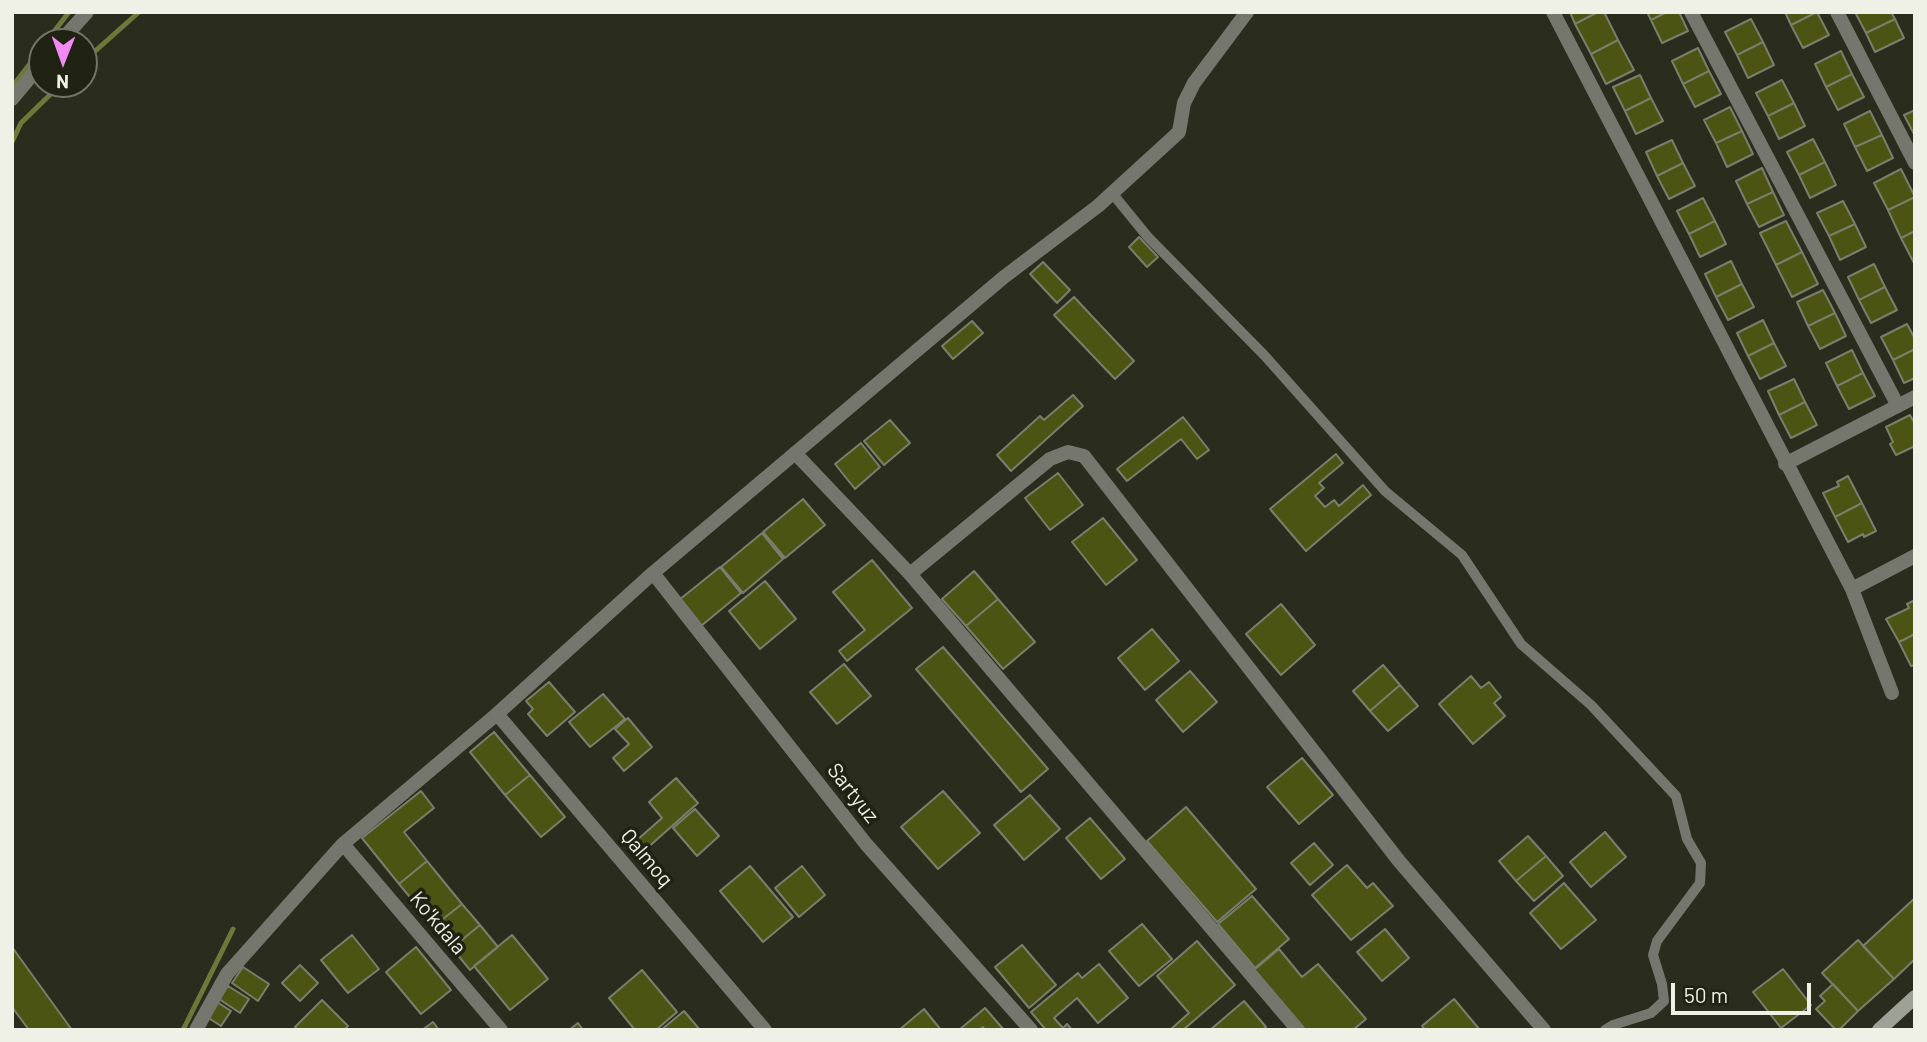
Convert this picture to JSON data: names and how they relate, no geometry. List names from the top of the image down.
{
  "streets": {
    "street": ["Sartyuz", "Qalmoq", "Ko'kdala"]
  },
  "scale_bar": "50 m",
  "north": "bottom"
}
